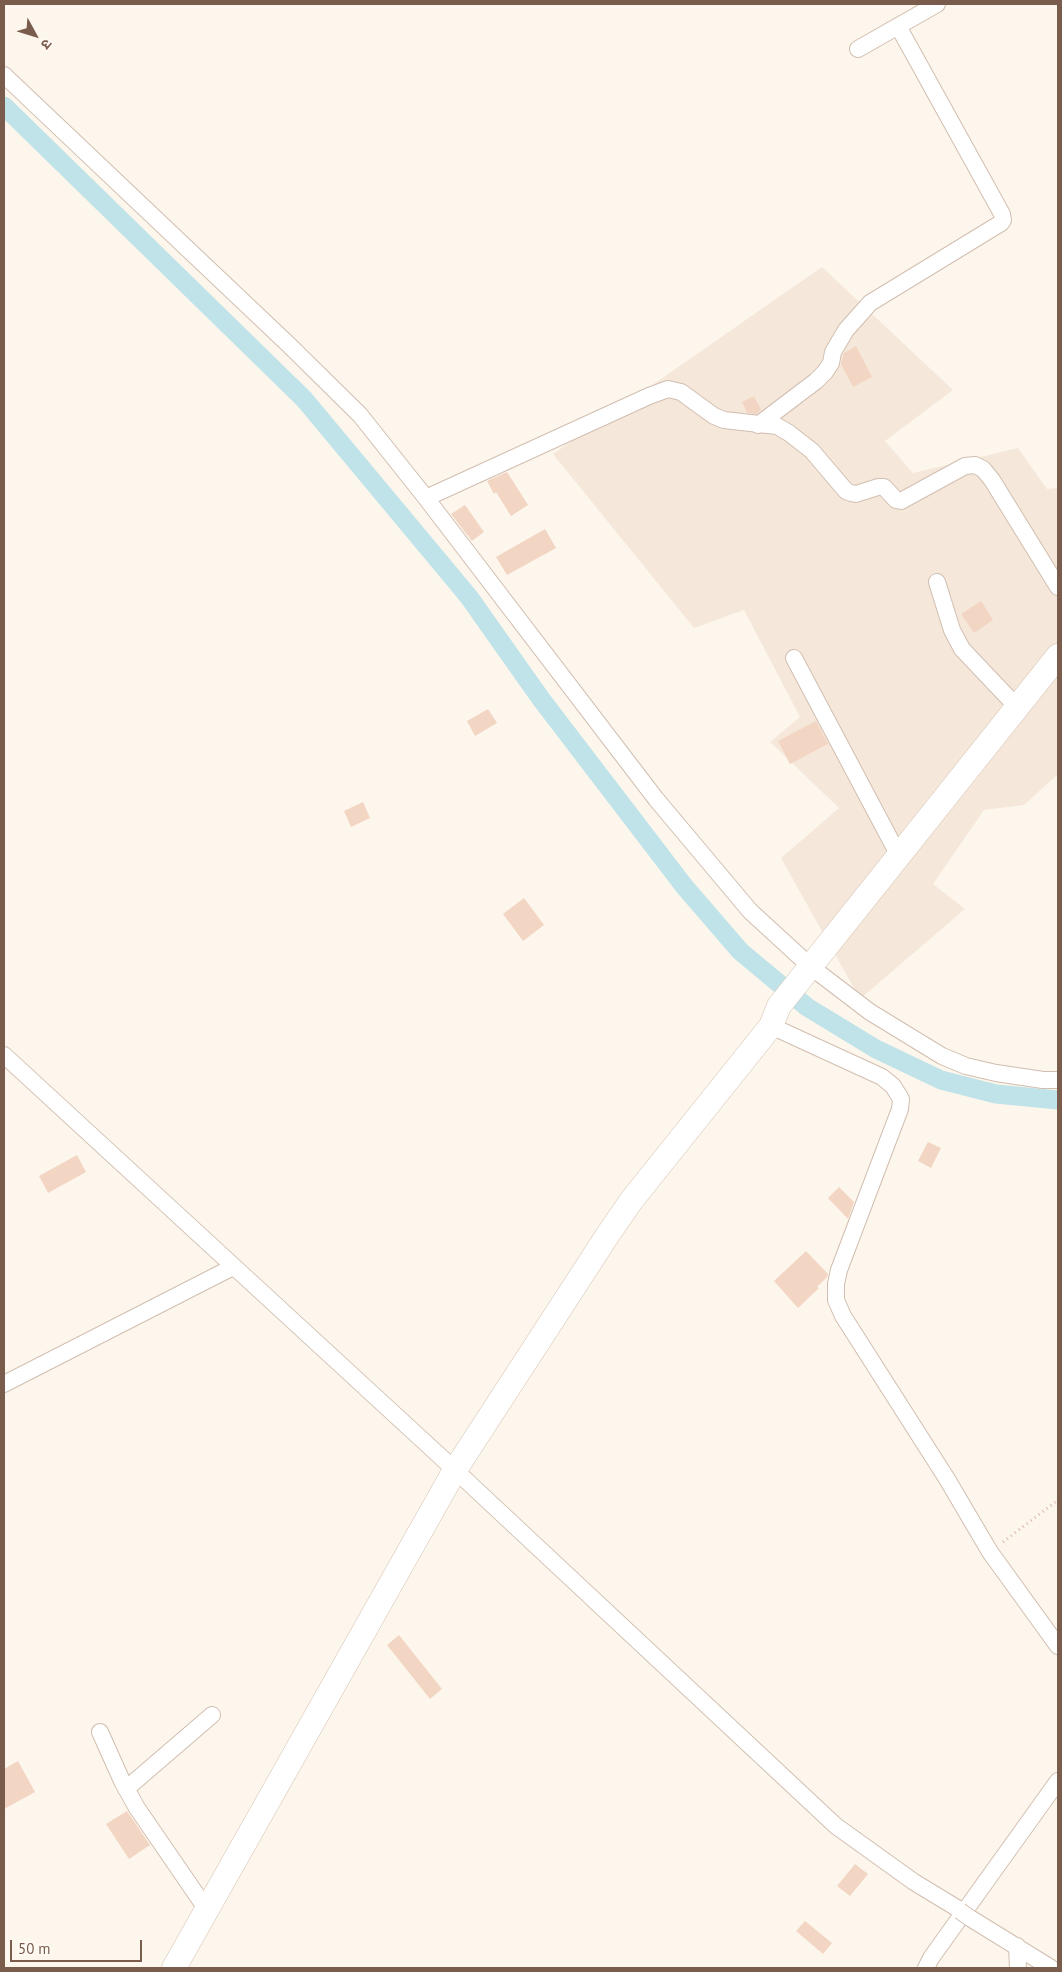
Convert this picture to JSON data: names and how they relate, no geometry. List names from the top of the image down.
{
  "scale_bar": "50 m",
  "north": "bottom right"
}
